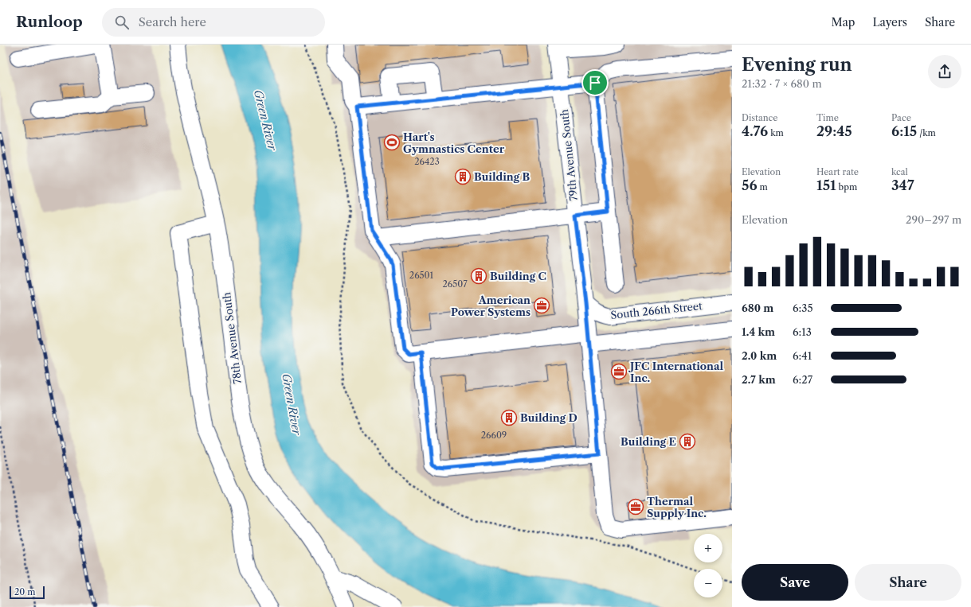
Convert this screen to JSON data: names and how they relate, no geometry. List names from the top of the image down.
{
  "streets": {
    "street": ["79th Avenue South", "South 266th Street", "78th Avenue South"]
  },
  "crossings": [
    ["79th Avenue South", "South 266th Street"]
  ],
  "water": ["Green River"],
  "places": {
    "sports": ["Hart's Gymnastics Center"],
    "building": [
      "Building B",
      "Building C",
      "Building D",
      "Building E"
    ],
    "office": ["American Power Systems", "JFC International Inc.", "Thermal Supply Inc."]
  },
  "house_numbers": [
    "26423",
    "26501",
    "26507",
    "26609"
  ],
  "scale_bar": "20 m",
  "page": {
    "header": "Runloop",
    "search": "Search here",
    "nav": ["Map", "Layers", "Share"],
    "heading": ["Evening run", "21:32 · 7 × 680 m"],
    "stats": [
      ["Distance", "4.76 km"],
      ["Time", "29:45"],
      ["Pace", "6:15 /km"],
      ["Elevation", "56 m"],
      ["Heart rate", "151 bpm"],
      ["kcal", "347"]
    ],
    "chart": ["Elevation", "290–297 m"],
    "list": [
      {
        "name": "680 m",
        "note": "6:35"
      },
      {
        "name": "1.4 km",
        "note": "6:13"
      },
      {
        "name": "2.0 km",
        "note": "6:41"
      },
      {
        "name": "2.7 km",
        "note": "6:27"
      }
    ],
    "map_buttons": ["+", "−"],
    "buttons": ["Save", "Share"],
    "scale": "20 m"
  }
}
